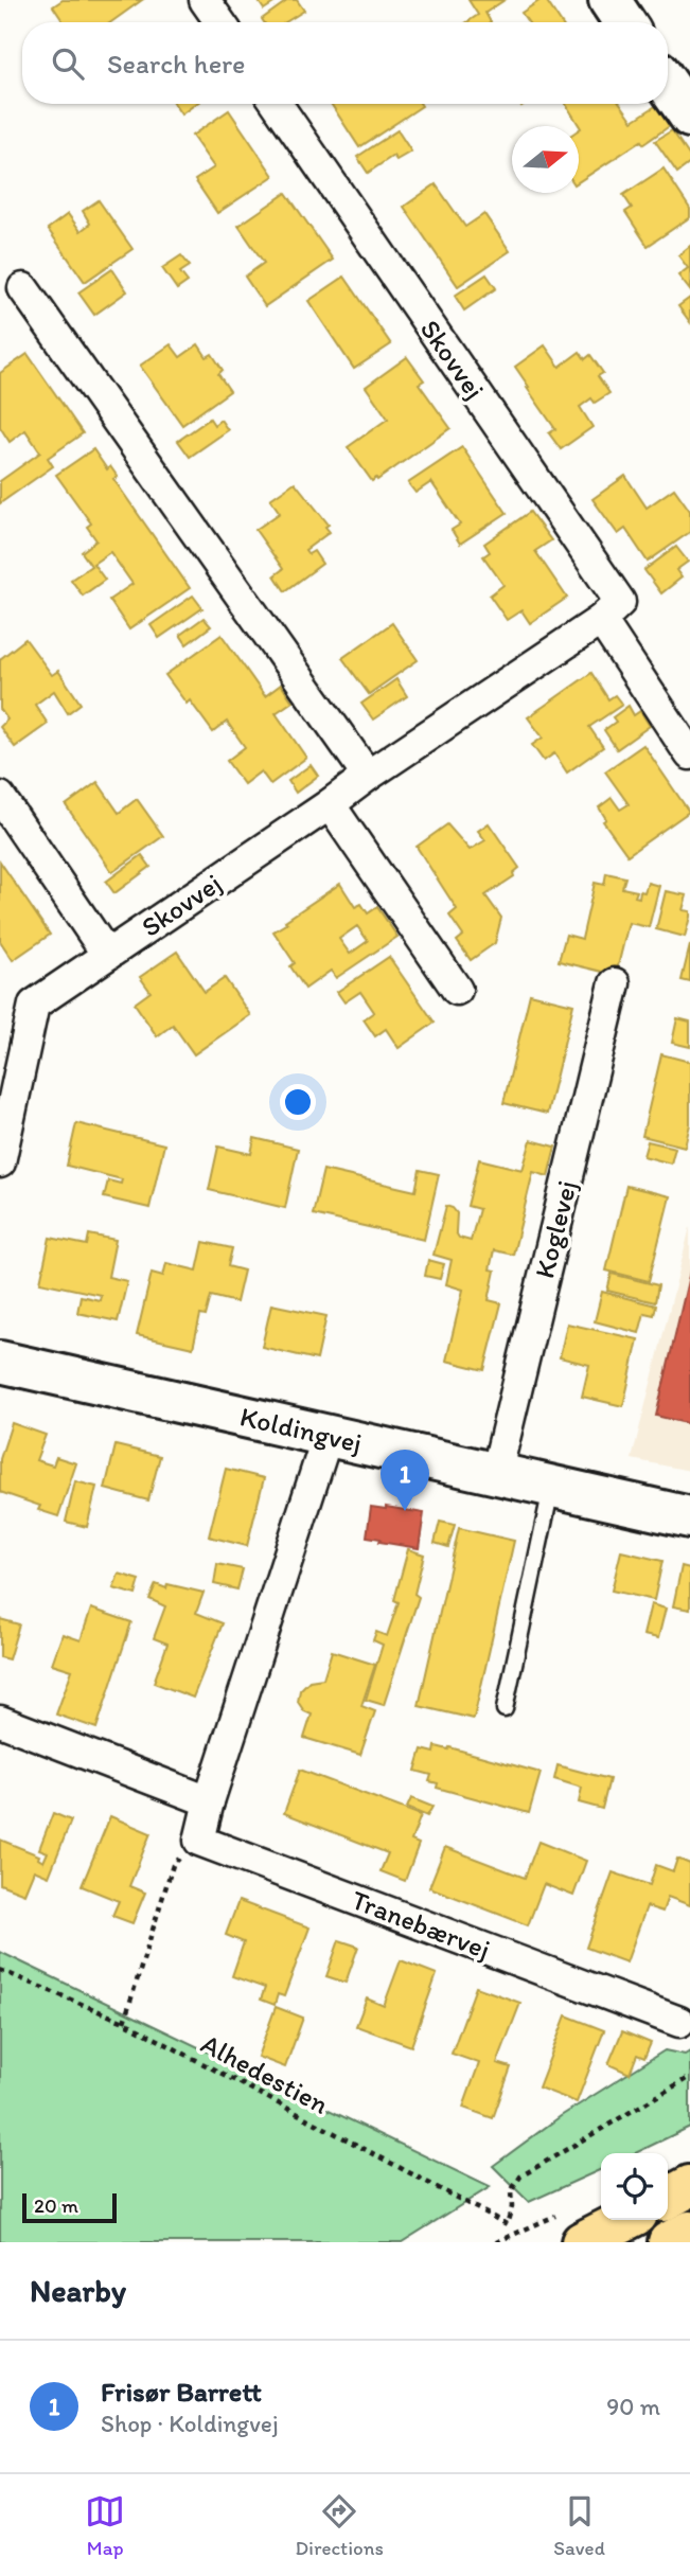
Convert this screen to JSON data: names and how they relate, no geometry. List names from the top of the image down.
{
  "streets": {
    "street": [
      "Skovvej",
      "Koglevej",
      "Koldingvej",
      "Tranebærvej"
    ],
    "path": ["Alhedestien"]
  },
  "crossings": [
    ["Koglevej", "Koldingvej"]
  ],
  "scale_bar": "20 m",
  "north": "right",
  "page": {
    "search": "Search here",
    "pins": "1",
    "scale": "20 m",
    "heading": "Nearby",
    "list": [
      {
        "mark": "1",
        "name": "Frisør Barrett",
        "note": "Shop · Koldingvej",
        "value": "90 m"
      }
    ],
    "nav": ["Map", "Directions", "Saved"]
  }
}
